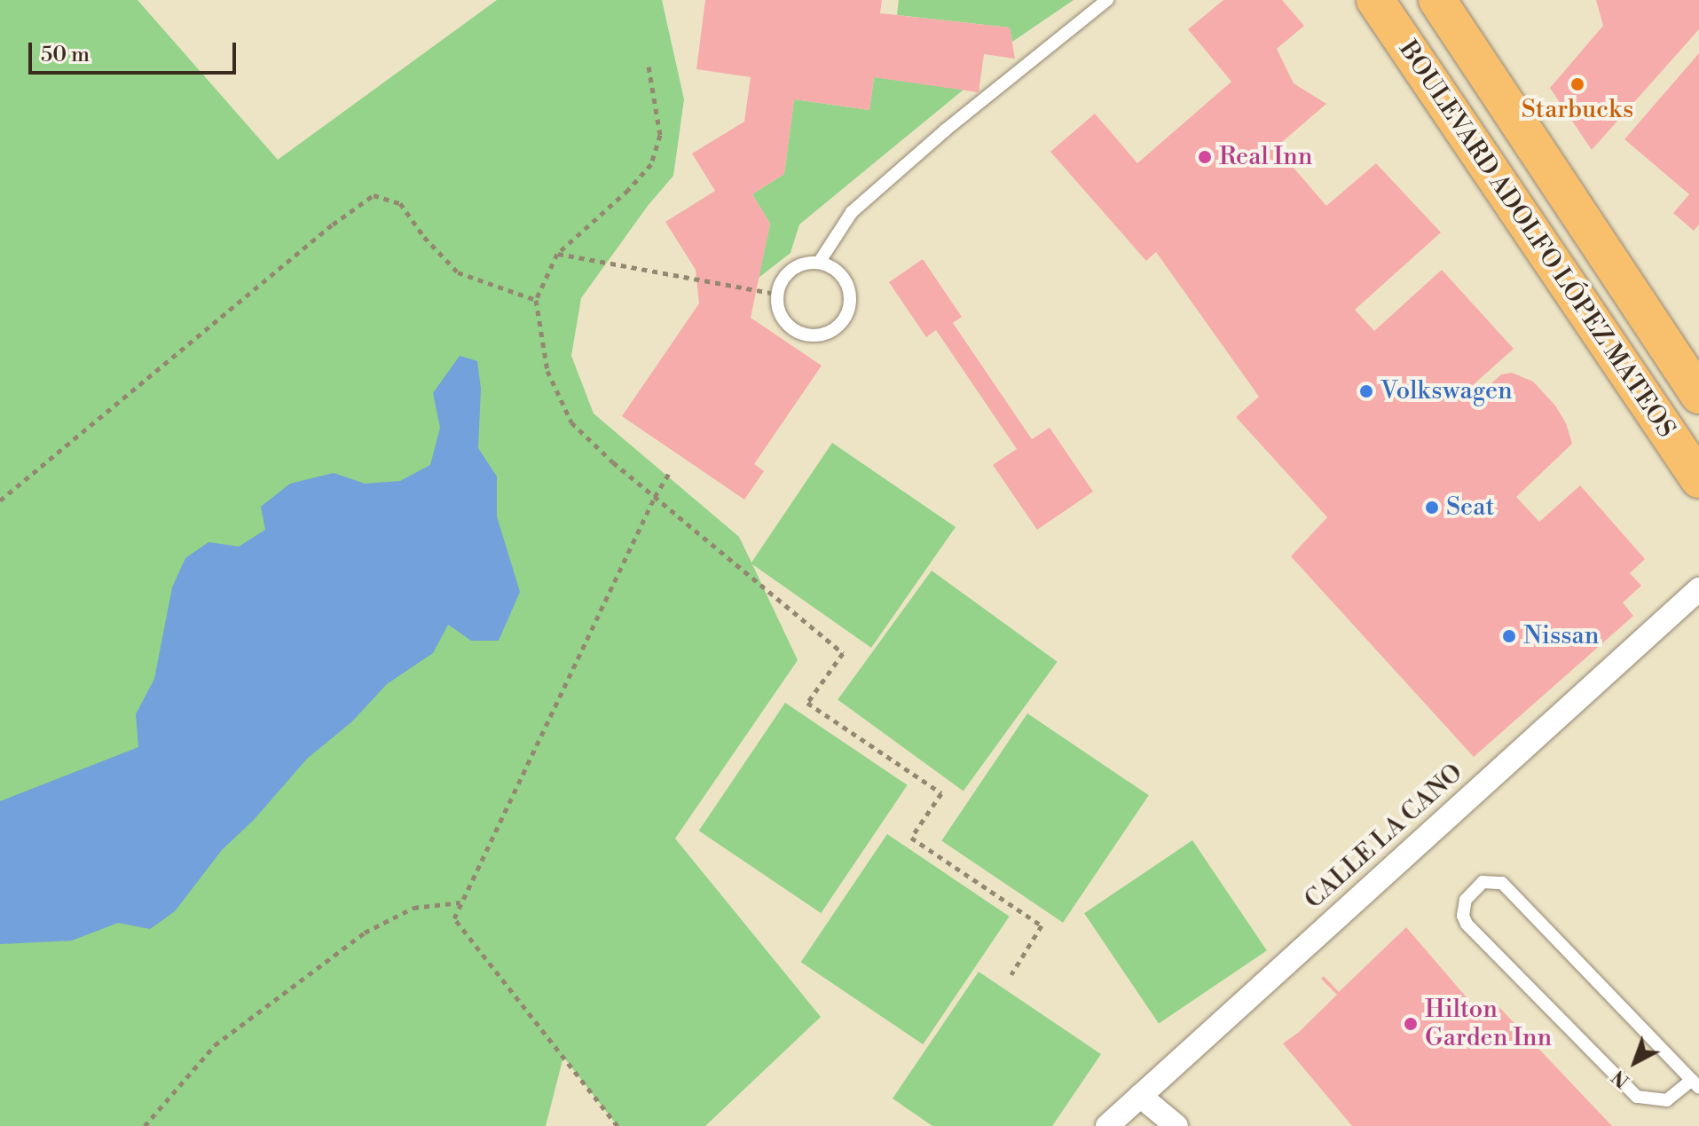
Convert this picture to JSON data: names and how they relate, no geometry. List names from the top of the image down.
{
  "streets": {
    "main road": ["BOULEVARD ADOLFO LÓPEZ MATEOS"],
    "street": ["CALLE LA CANO"]
  },
  "places": [
    "Starbucks",
    "Real Inn",
    "Volkswagen",
    "Seat",
    "Nissan",
    "Hilton Garden Inn"
  ],
  "scale_bar": "50 m",
  "north": "bottom left"
}
